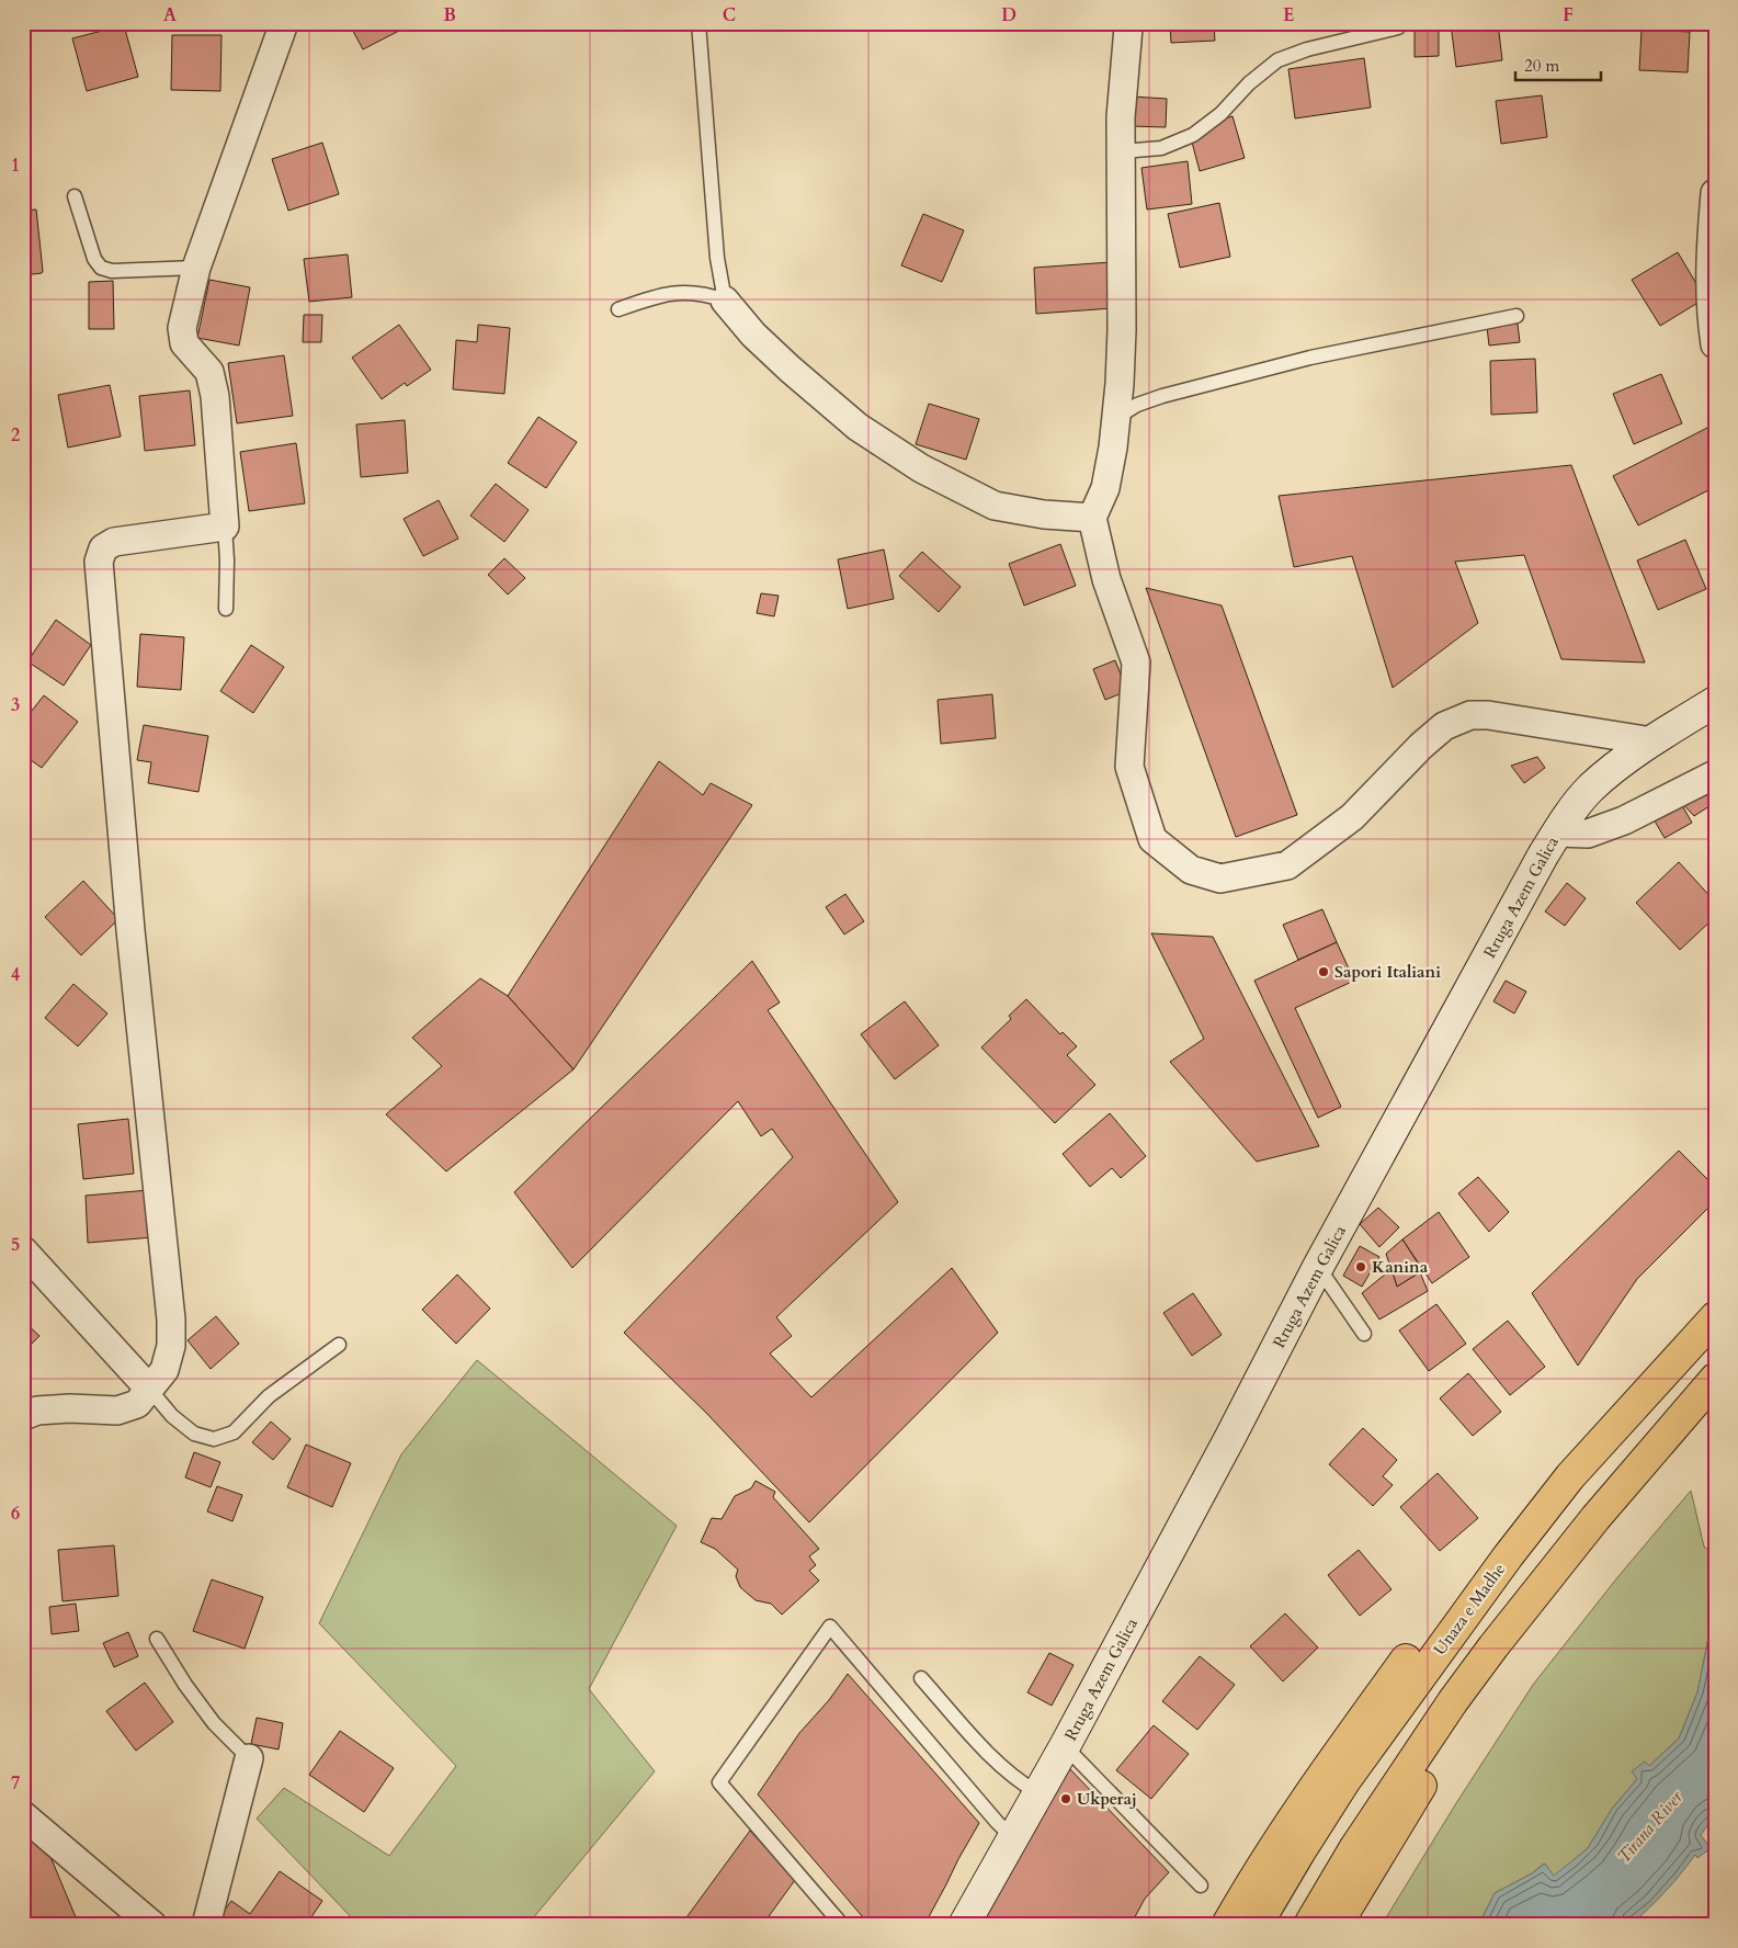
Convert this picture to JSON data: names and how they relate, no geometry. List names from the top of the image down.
{
  "streets": {
    "highway": ["Unaza e Madhe"],
    "main road": ["Rruga Azem Galica"]
  },
  "water": ["Tirana River"],
  "places": ["Sapori Italiani", "Kanina", "Ukperaj"],
  "scale_bar": "20 m",
  "grid": {
    "columns": [
      "A",
      "B",
      "C",
      "D",
      "E",
      "F"
    ],
    "rows": [
      "1",
      "2",
      "3",
      "4",
      "5",
      "6",
      "7"
    ]
  }
}
